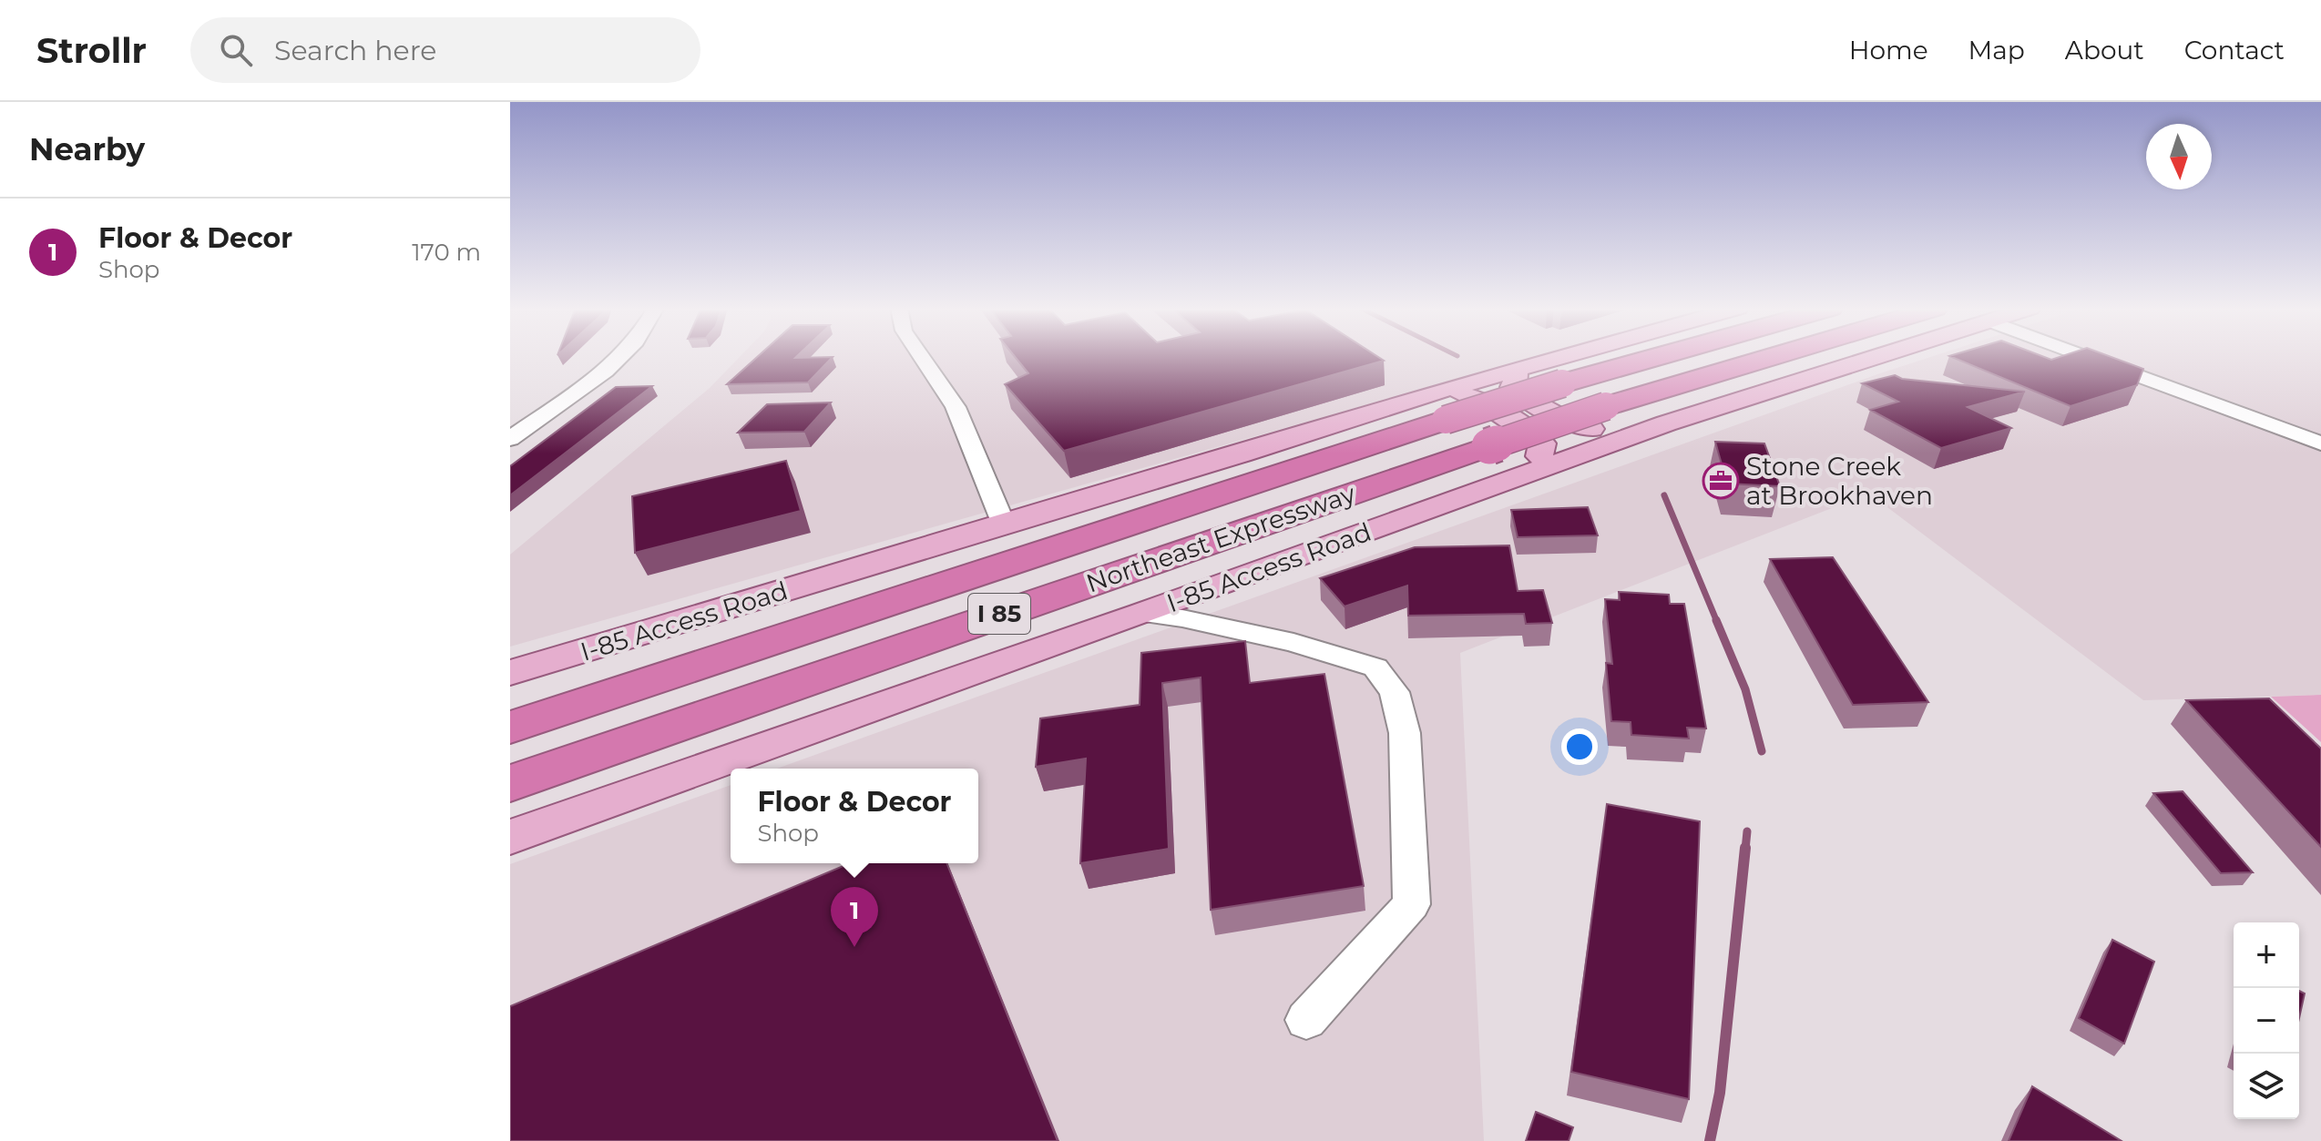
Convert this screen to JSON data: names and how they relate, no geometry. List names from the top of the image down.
{
  "streets": {
    "highway": ["Northeast Expressway", "I 85"],
    "main road": ["I-85 Access Road"]
  },
  "crossings": [
    ["Northeast Expressway", "I-85 Access Road"]
  ],
  "places": {
    "office": ["Stone Creek at Brookhaven"]
  },
  "north": "bottom",
  "page": {
    "header": "Strollr",
    "search": "Search here",
    "nav": [
      "Home",
      "Map",
      "About",
      "Contact"
    ],
    "heading": "Nearby",
    "list": [
      {
        "mark": "1",
        "name": "Floor & Decor",
        "note": "Shop",
        "value": "170 m"
      }
    ],
    "popup": ["Floor & Decor", "Shop"],
    "pins": "1",
    "map_buttons": ["+", "−"]
  }
}
